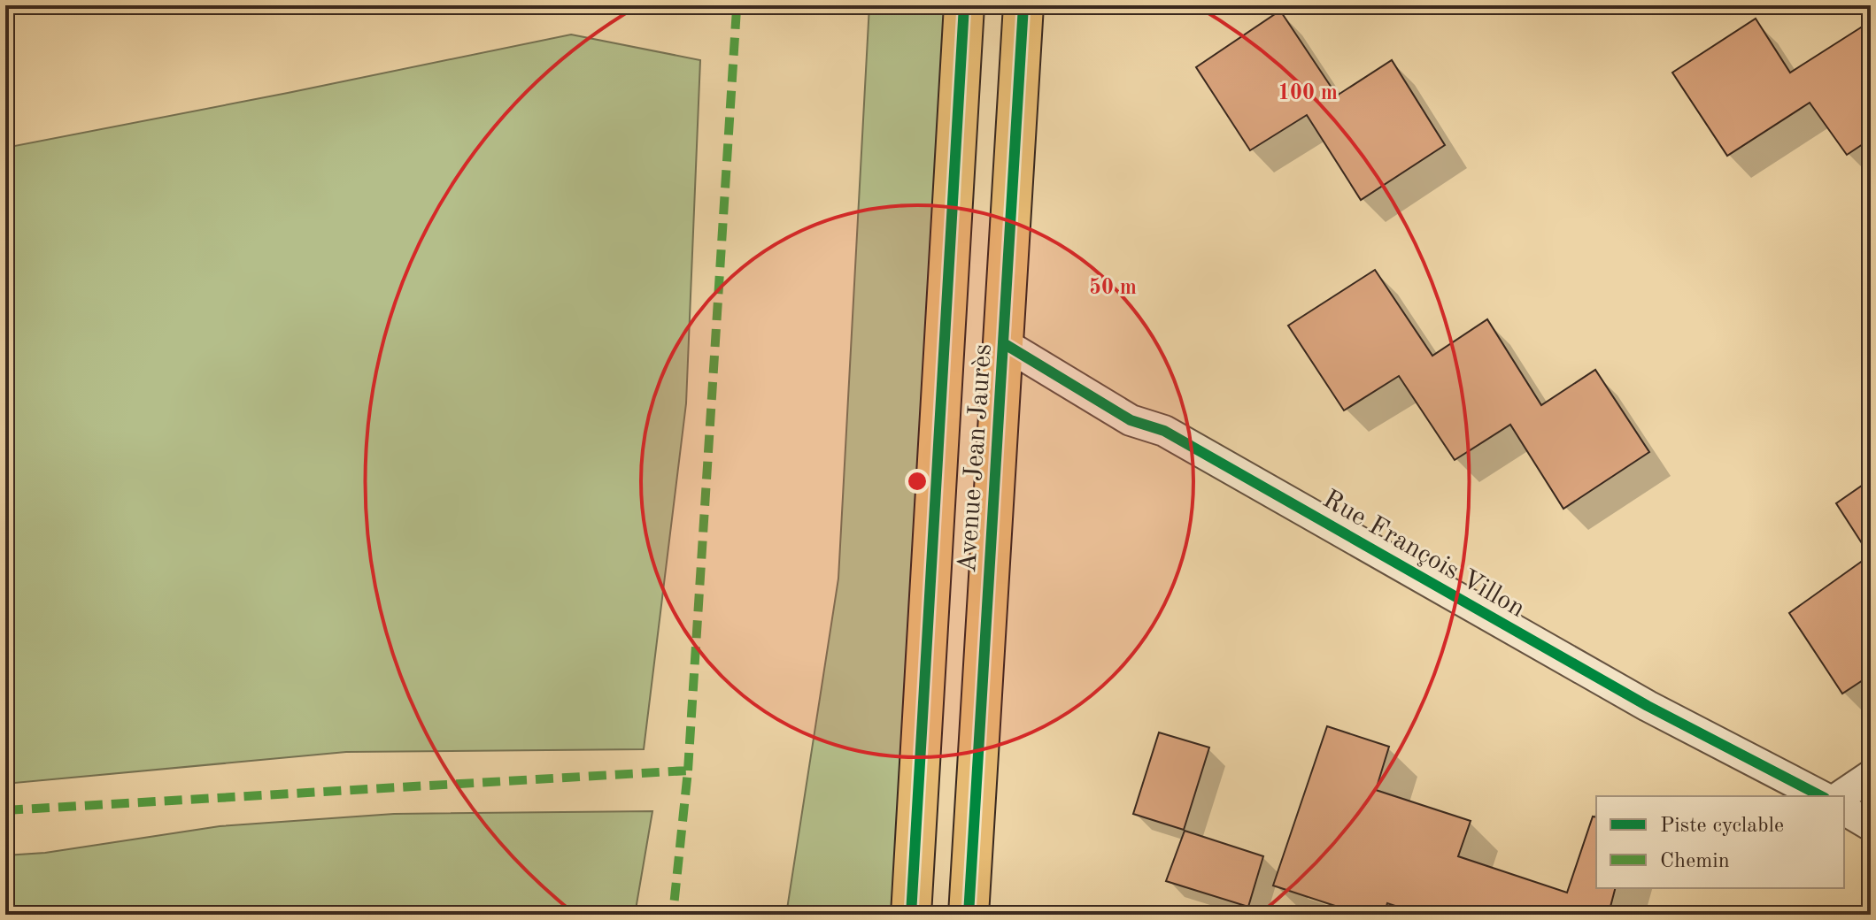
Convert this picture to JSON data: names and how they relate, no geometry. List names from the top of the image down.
{
  "streets": {
    "main road": ["Avenue Jean Jaurès"],
    "street": ["Rue François Villon"]
  },
  "crossings": [
    ["Avenue Jean Jaurès", "Rue François Villon"]
  ],
  "legend": ["Piste cyclable", "Chemin"],
  "rings": ["100 m", "50 m"]
}
